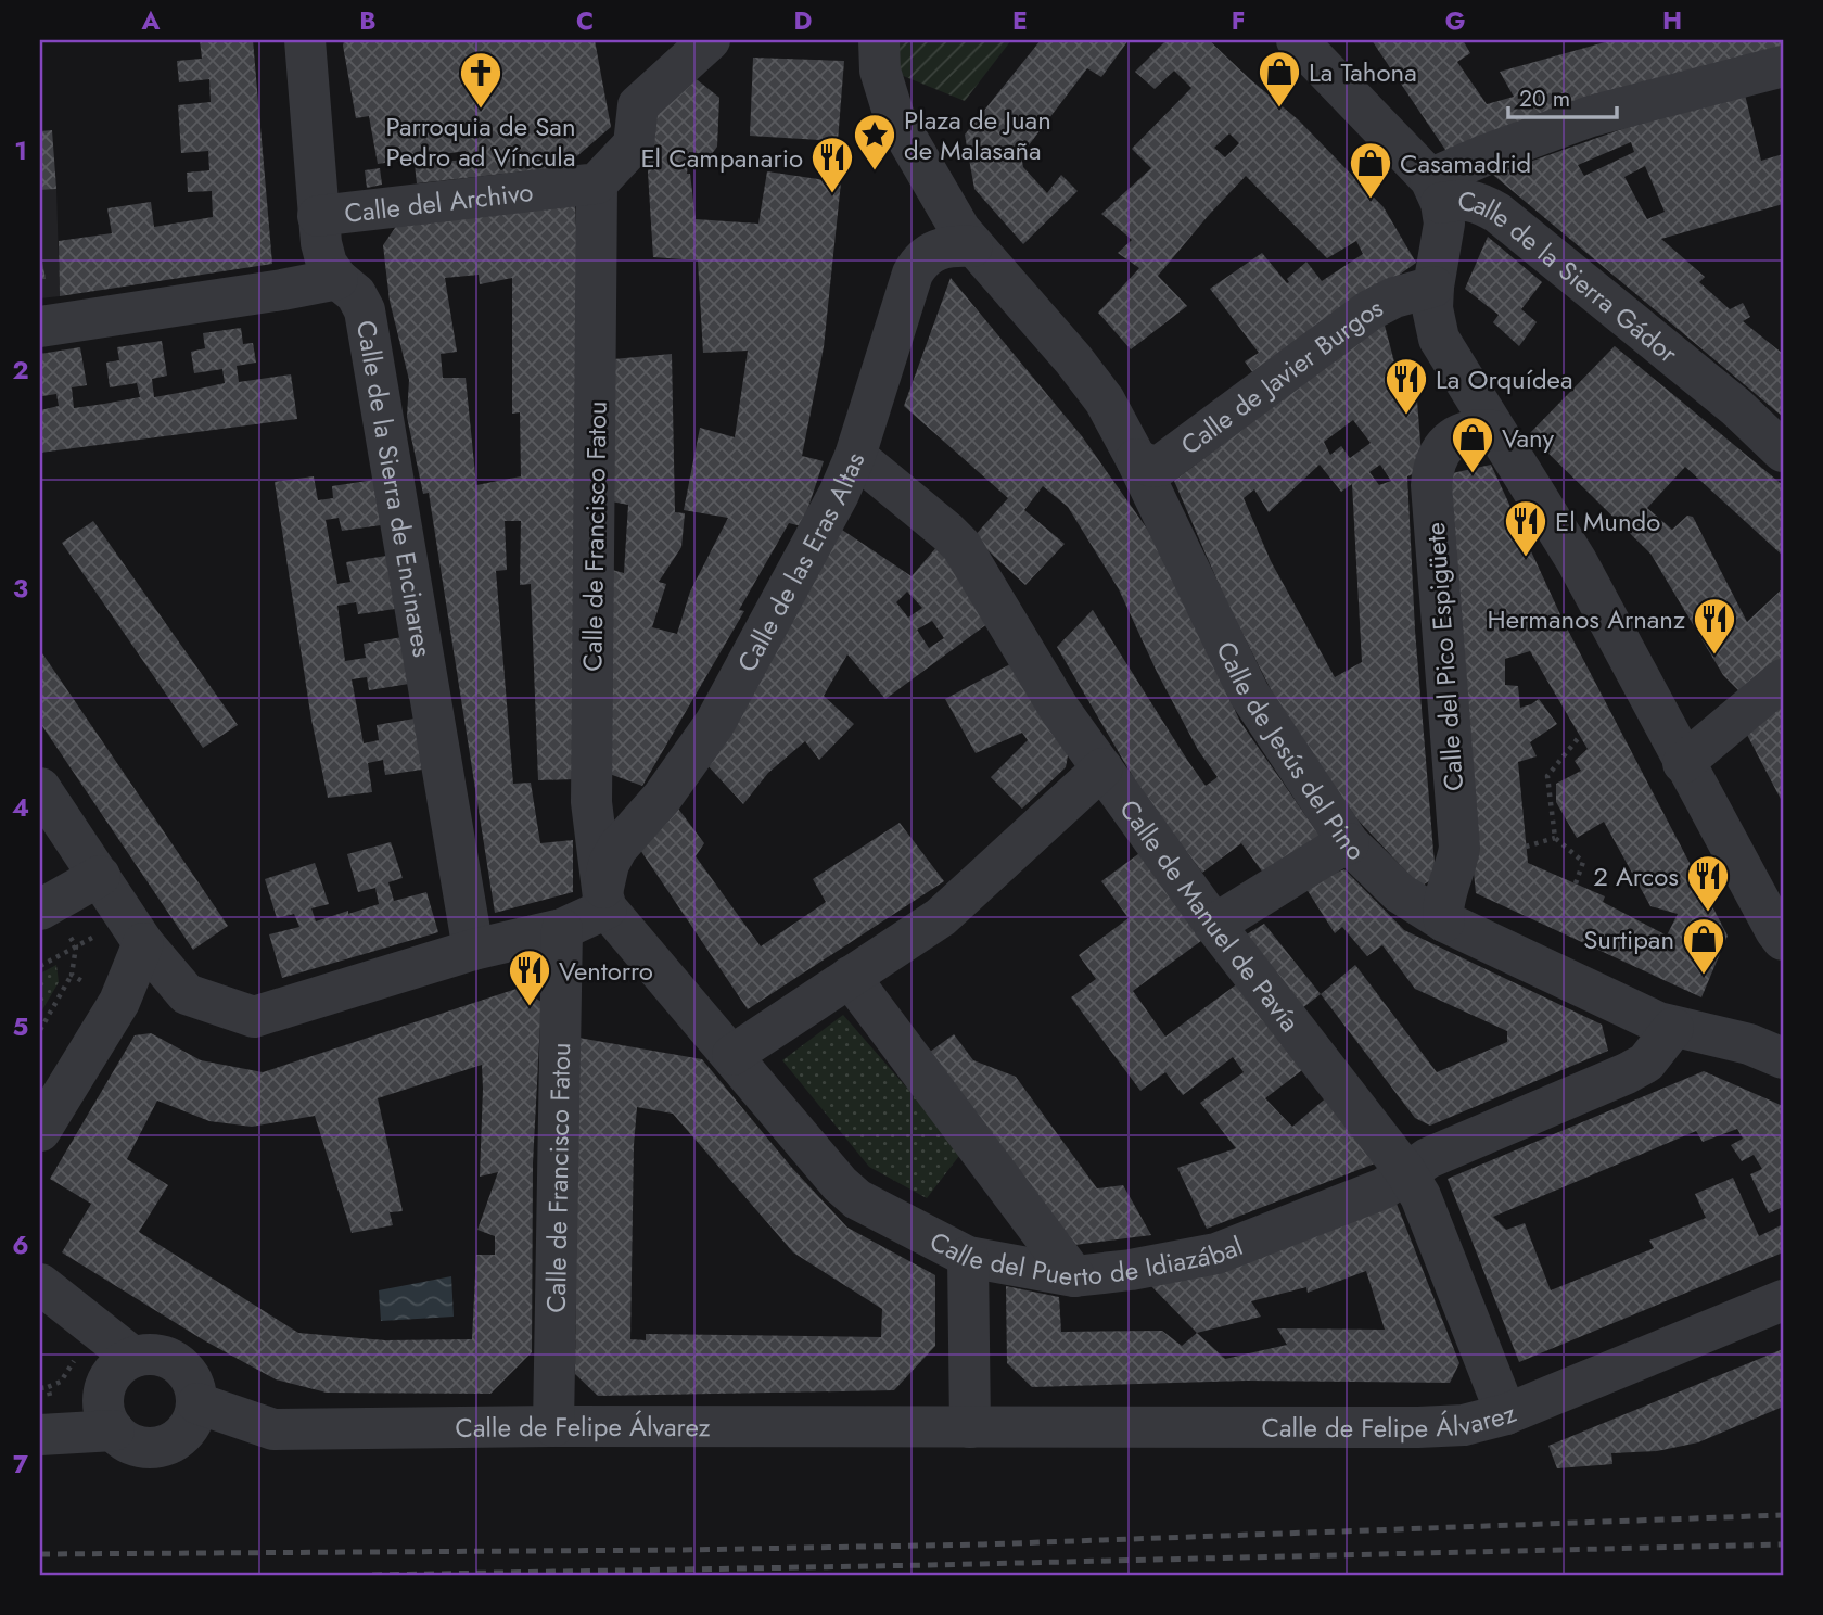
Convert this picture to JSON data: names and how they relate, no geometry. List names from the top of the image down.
{
  "streets": {
    "street": [
      "Calle del Archivo",
      "Calle de la Sierra Gádor",
      "Calle de Javier Burgos",
      "Calle de la Sierra de Encinares",
      "Calle de Francisco Fatou",
      "Calle de las Eras Altas",
      "Calle del Pico Espigüete",
      "Calle de Jesús del Pino",
      "Calle de Manuel de Pavía",
      "Calle del Puerto de Idiazábal",
      "Calle de Felipe Álvarez"
    ]
  },
  "crossings": [
    ["Calle del Archivo", "Calle de la Sierra de Encinares"],
    ["Calle del Archivo", "Calle de Francisco Fatou"],
    ["Calle de Javier Burgos", "Calle de Jesús del Pino"],
    ["Calle de Francisco Fatou", "Calle de las Eras Altas"],
    ["Calle de Francisco Fatou", "Calle del Puerto de Idiazábal"],
    ["Calle de Francisco Fatou", "Calle de Felipe Álvarez"],
    ["Calle de las Eras Altas", "Calle de Jesús del Pino"],
    ["Calle de las Eras Altas", "Calle de Manuel de Pavía"],
    ["Calle de las Eras Altas", "Calle del Puerto de Idiazábal"],
    ["Calle del Pico Espigüete", "Calle de Jesús del Pino"],
    ["Calle de Jesús del Pino", "Calle del Puerto de Idiazábal"],
    ["Calle de Manuel de Pavía", "Calle del Puerto de Idiazábal"],
    ["Calle de Manuel de Pavía", "Calle de Felipe Álvarez"]
  ],
  "places": {
    "shop": [
      "La Tahona",
      "Casamadrid",
      "Vany",
      "Surtipan"
    ],
    "church": ["Parroquia de San Pedro ad Víncula"],
    "place": ["Plaza de Juan de Malasaña"],
    "restaurant": [
      "El Campanario",
      "La Orquídea",
      "El Mundo",
      "Hermanos Arnanz",
      "2 Arcos",
      "Ventorro"
    ]
  },
  "scale_bar": "20 m",
  "grid": {
    "columns": [
      "A",
      "B",
      "C",
      "D",
      "E",
      "F",
      "G",
      "H"
    ],
    "rows": [
      "1",
      "2",
      "3",
      "4",
      "5",
      "6",
      "7"
    ]
  }
}
